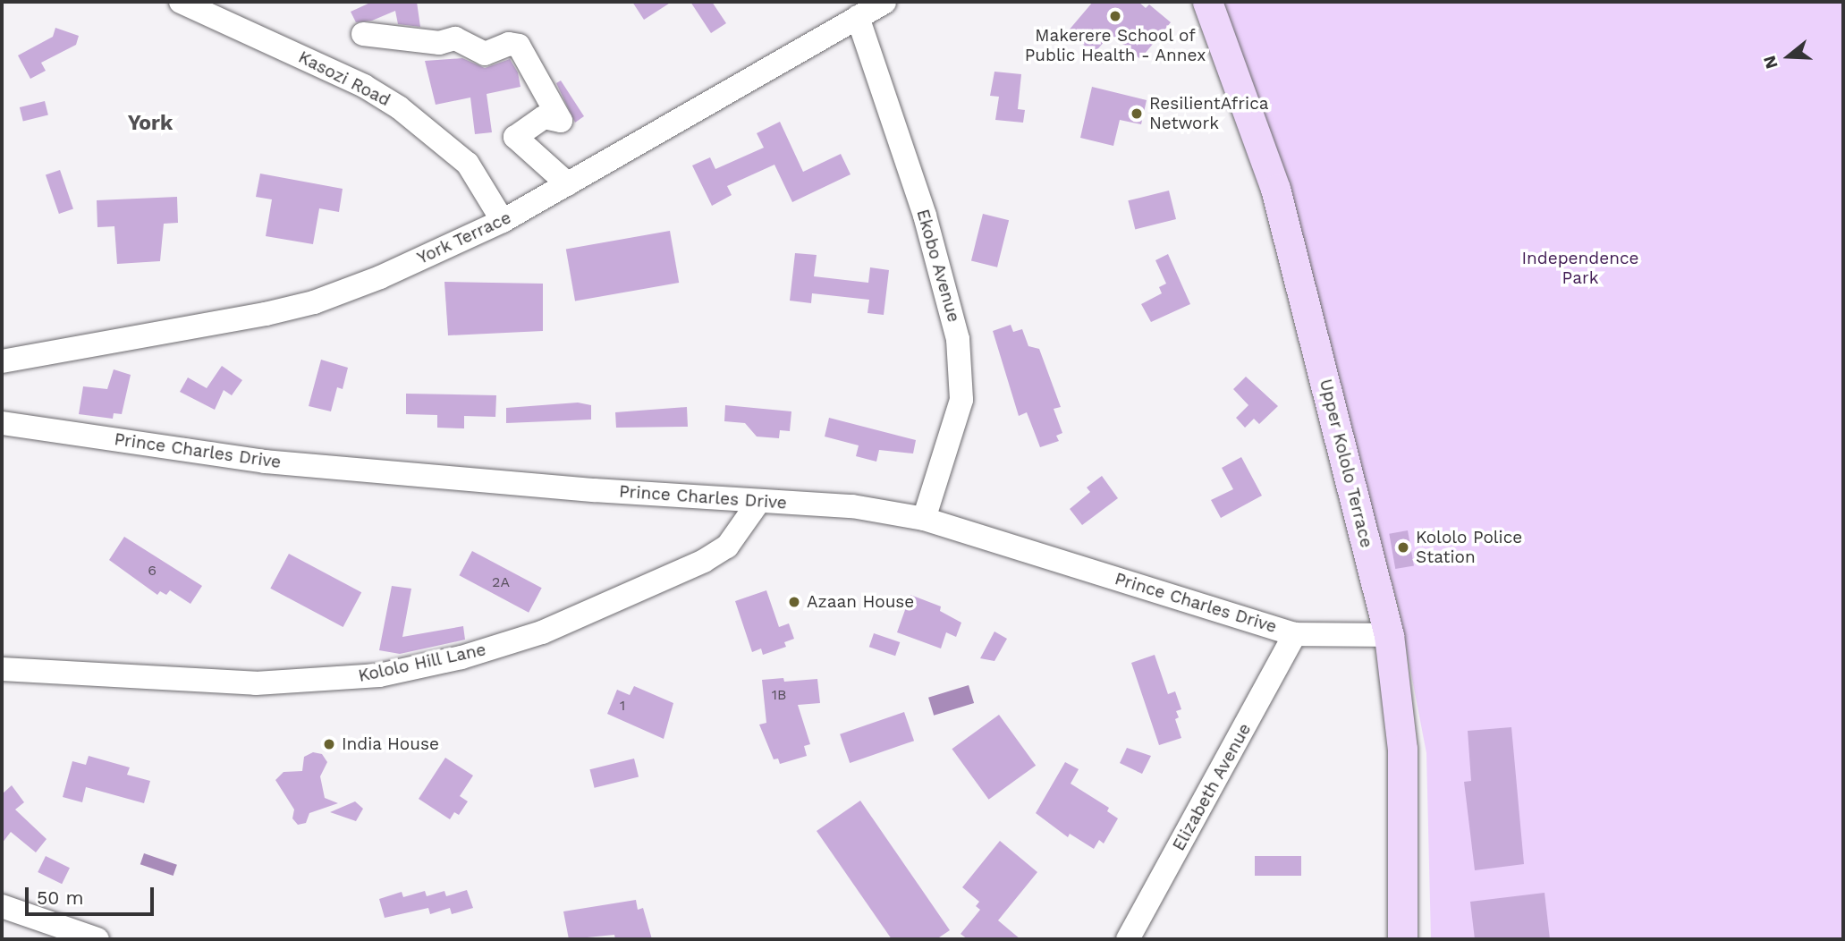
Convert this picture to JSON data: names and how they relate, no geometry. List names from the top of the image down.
{
  "streets": {
    "main road": ["Upper Kololo Terrace"],
    "street": [
      "Kasozi Road",
      "York Terrace",
      "Ekobo Avenue",
      "Prince Charles Drive",
      "Kololo Hill Lane",
      "Elizabeth Avenue"
    ]
  },
  "crossings": [
    ["Kasozi Road", "York Terrace"],
    ["York Terrace", "Ekobo Avenue"],
    ["Ekobo Avenue", "Prince Charles Drive"],
    ["Prince Charles Drive", "Upper Kololo Terrace"],
    ["Prince Charles Drive", "Kololo Hill Lane"],
    ["Prince Charles Drive", "Elizabeth Avenue"]
  ],
  "districts": ["York"],
  "parks": ["Independence Park"],
  "places": [
    "Makerere School of Public Health - Annex",
    "ResilientAfrica Network",
    "Kololo Police Station",
    "Azaan House",
    "India House"
  ],
  "house_numbers": [
    "6",
    "2A",
    "1B",
    "1"
  ],
  "scale_bar": "50 m",
  "north": "left"
}
